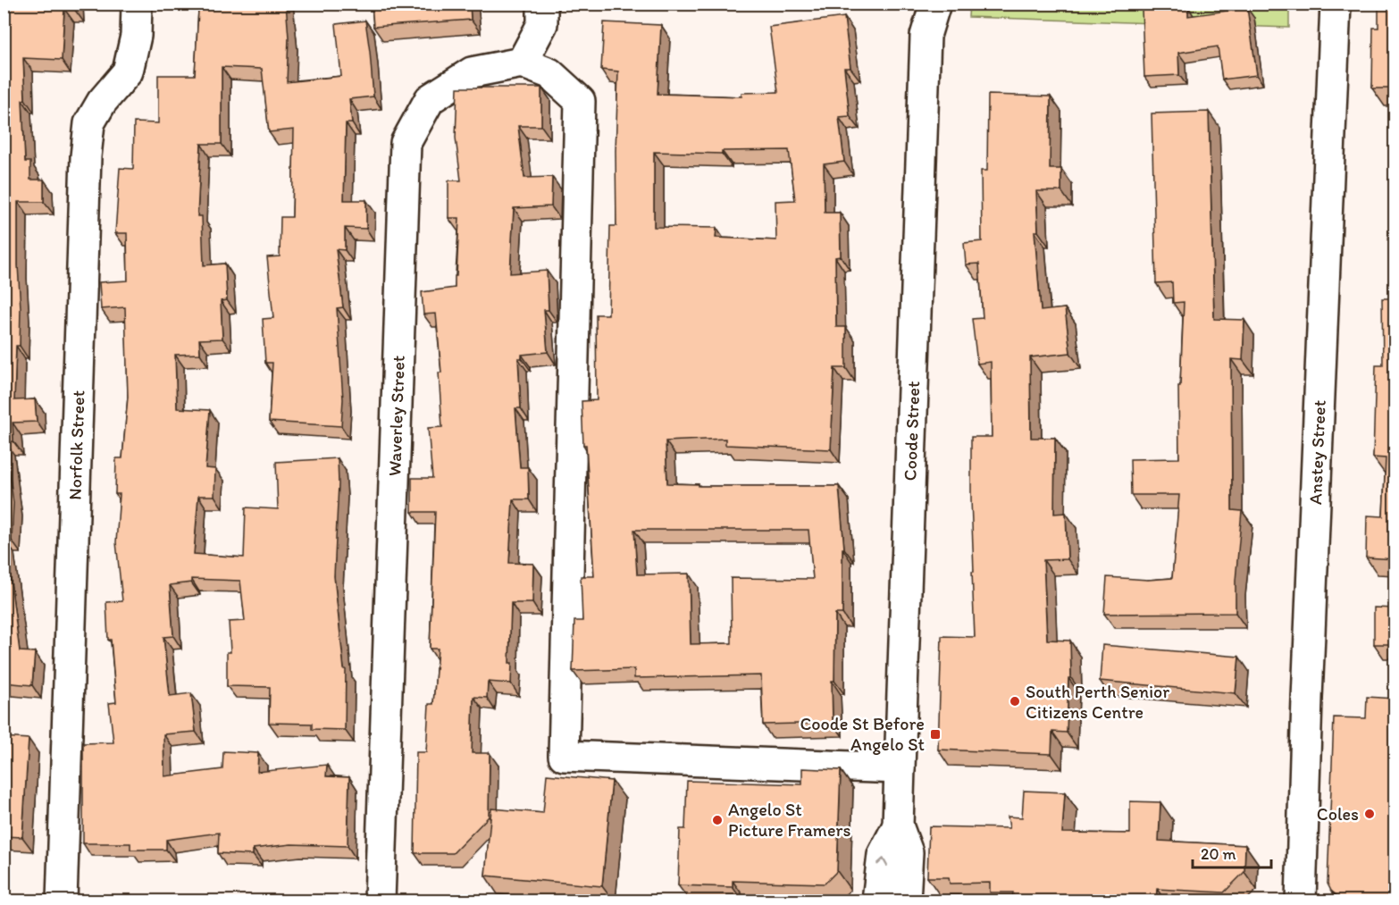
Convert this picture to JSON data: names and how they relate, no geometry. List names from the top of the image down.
{
  "streets": {
    "street": [
      "Waverley Street",
      "Coode Street",
      "Norfolk Street",
      "Anstey Street"
    ]
  },
  "places": {
    "other": ["South Perth Senior Citizens Centre", "Coles", "Angelo St Picture Framers"],
    "transit": ["Coode St Before Angelo St"]
  },
  "scale_bar": "20 m"
}
